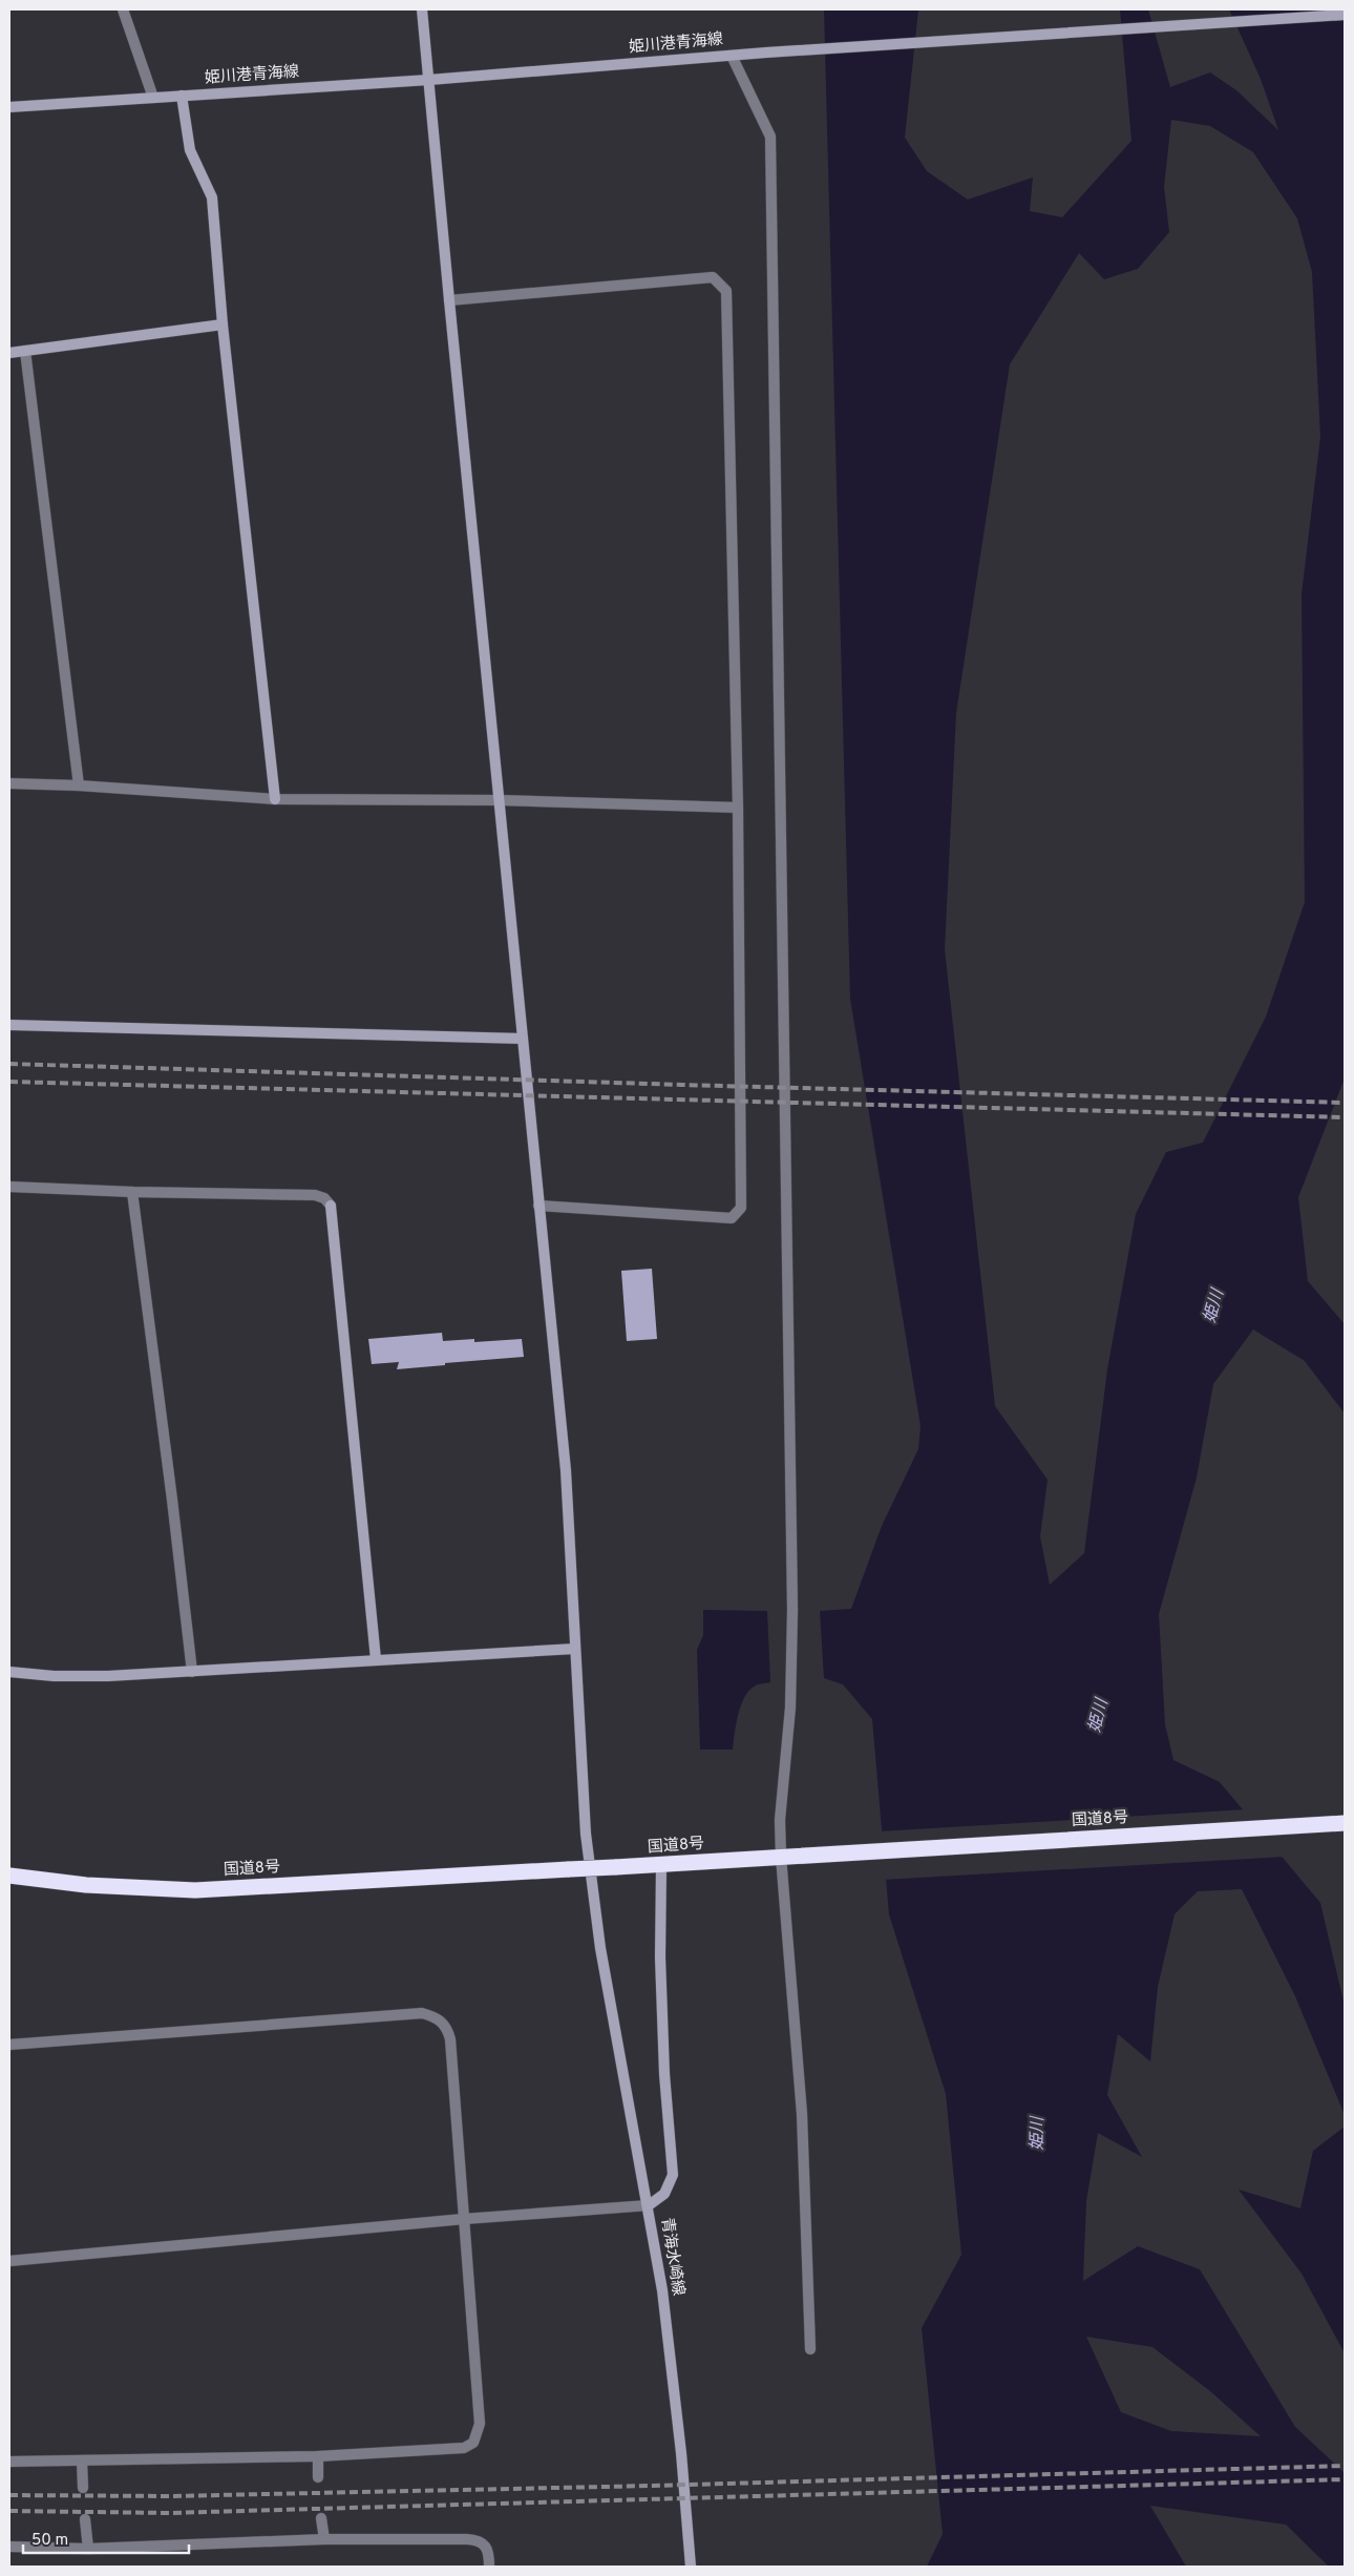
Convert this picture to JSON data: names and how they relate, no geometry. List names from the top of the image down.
{
  "streets": {
    "highway": ["国道8号"],
    "street": ["姫川港青海線", "青海水崎線"]
  },
  "crossings": [
    ["国道8号", "青海水崎線"]
  ],
  "water": ["姫川"],
  "scale_bar": "50 m"
}
